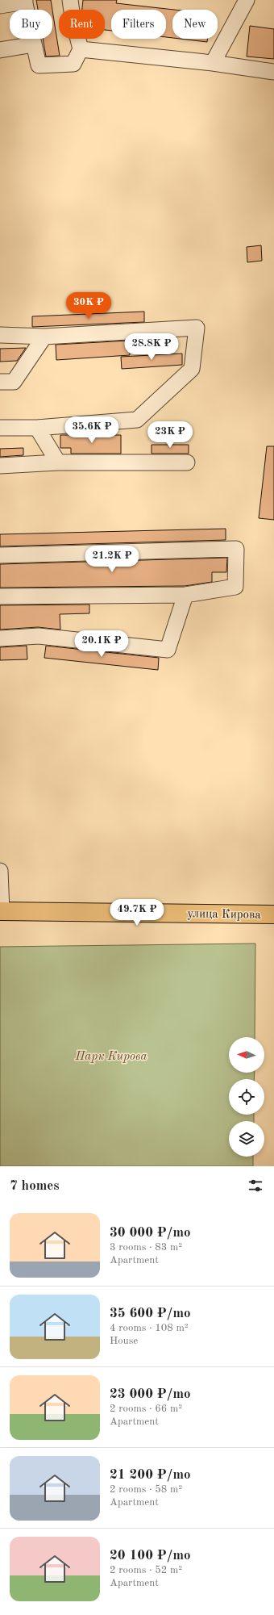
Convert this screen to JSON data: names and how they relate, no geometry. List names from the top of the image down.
{
  "streets": {
    "main road": ["улица Кирова"]
  },
  "parks": ["Парк Кирова"],
  "north": "left",
  "page": {
    "chip": [
      "Buy",
      "Rent",
      "Filters",
      "New"
    ],
    "price": [
      "30K ₽",
      "28.8K ₽",
      "35.6K ₽",
      "23K ₽",
      "21.2K ₽",
      "20.1K ₽",
      "49.7K ₽"
    ],
    "heading": "7 homes",
    "list": [
      {
        "name": "30 000 ₽/mo",
        "note": "3 rooms · 83 m² · Apartment"
      },
      {
        "name": "35 600 ₽/mo",
        "note": "4 rooms · 108 m² · House"
      },
      {
        "name": "23 000 ₽/mo",
        "note": "2 rooms · 66 m² · Apartment"
      },
      {
        "name": "21 200 ₽/mo",
        "note": "2 rooms · 58 m² · Apartment"
      },
      {
        "name": "20 100 ₽/mo",
        "note": "2 rooms · 52 m² · Apartment"
      }
    ]
  }
}
